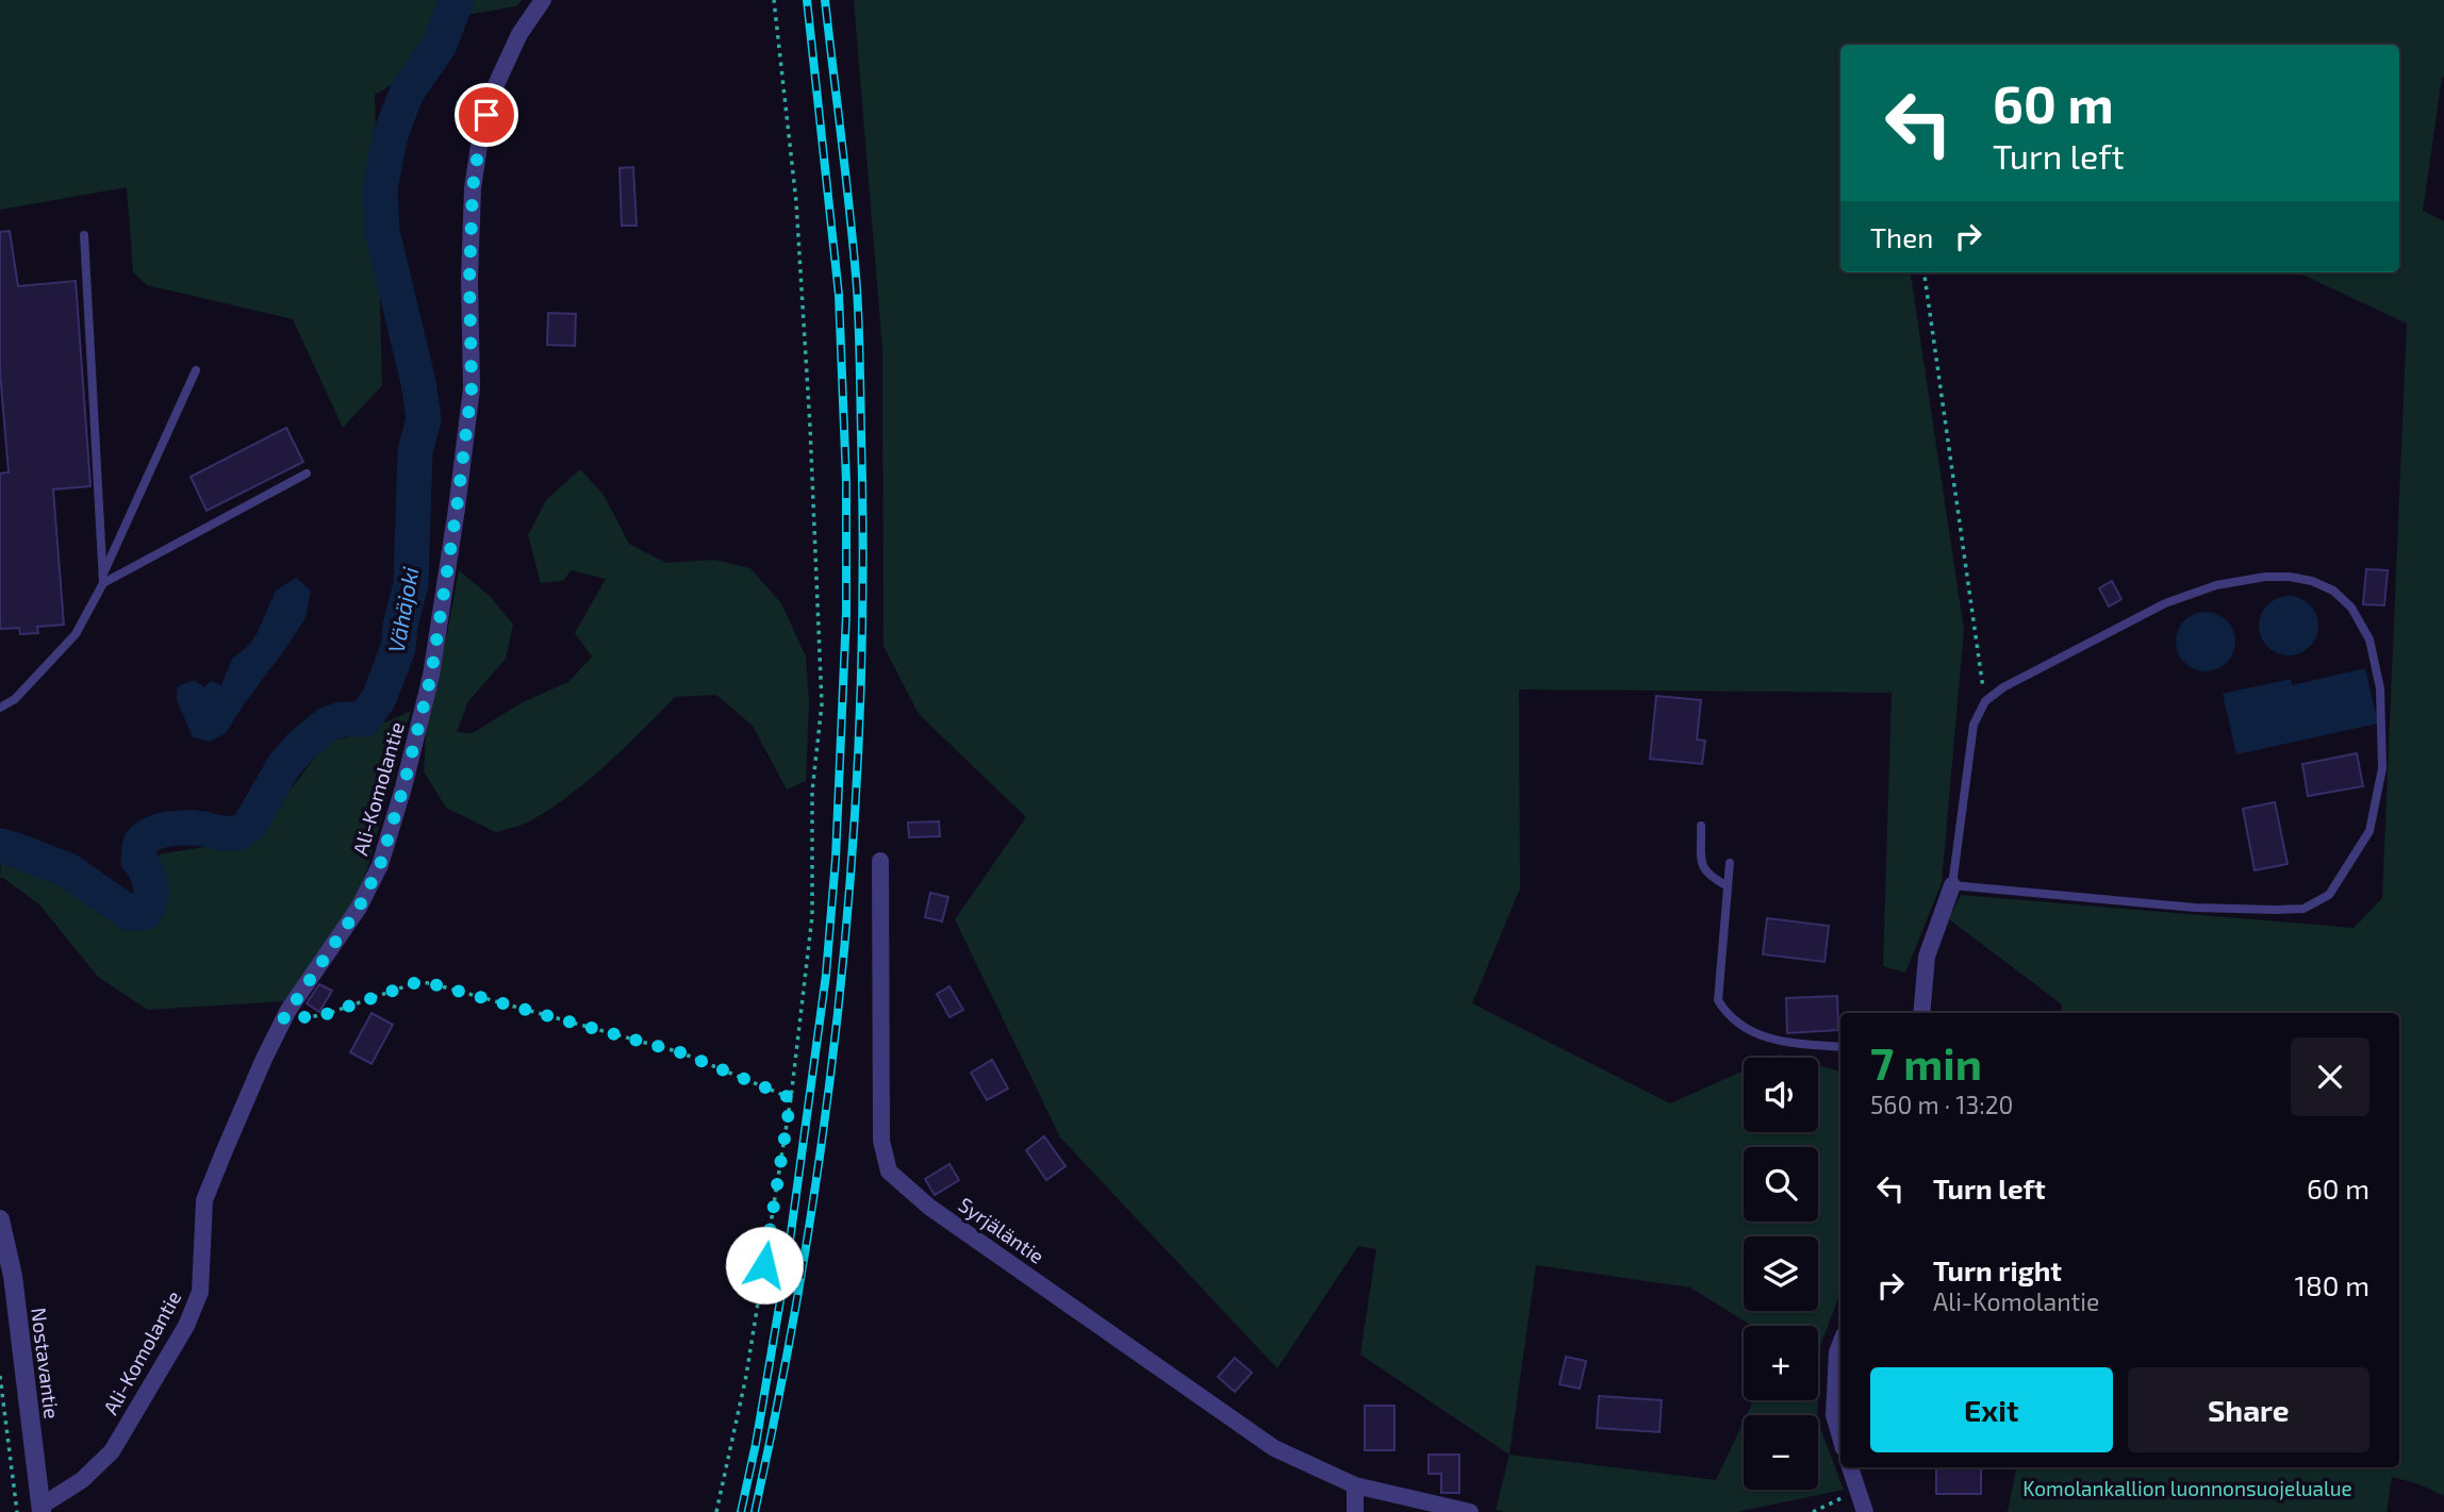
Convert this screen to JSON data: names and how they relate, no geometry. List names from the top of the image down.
{
  "streets": {
    "street": ["Ali-Komolantie", "Syrjäläntie", "Nostavantie"]
  },
  "crossings": [
    ["Ali-Komolantie", "Nostavantie"]
  ],
  "water": ["Vähäjoki"],
  "parks": ["Komolankallion luonnonsuojelualue"],
  "page": {
    "turn": ["60 m", "Turn left"],
    "then": "Then",
    "heading": ["7 min", "560 m · 13:20"],
    "map_buttons": ["+", "−"],
    "list": [
      {
        "name": "Turn left",
        "value": "60 m"
      },
      {
        "name": "Turn right",
        "note": "Ali-Komolantie",
        "value": "180 m"
      }
    ],
    "buttons": ["Exit", "Share"]
  }
}
